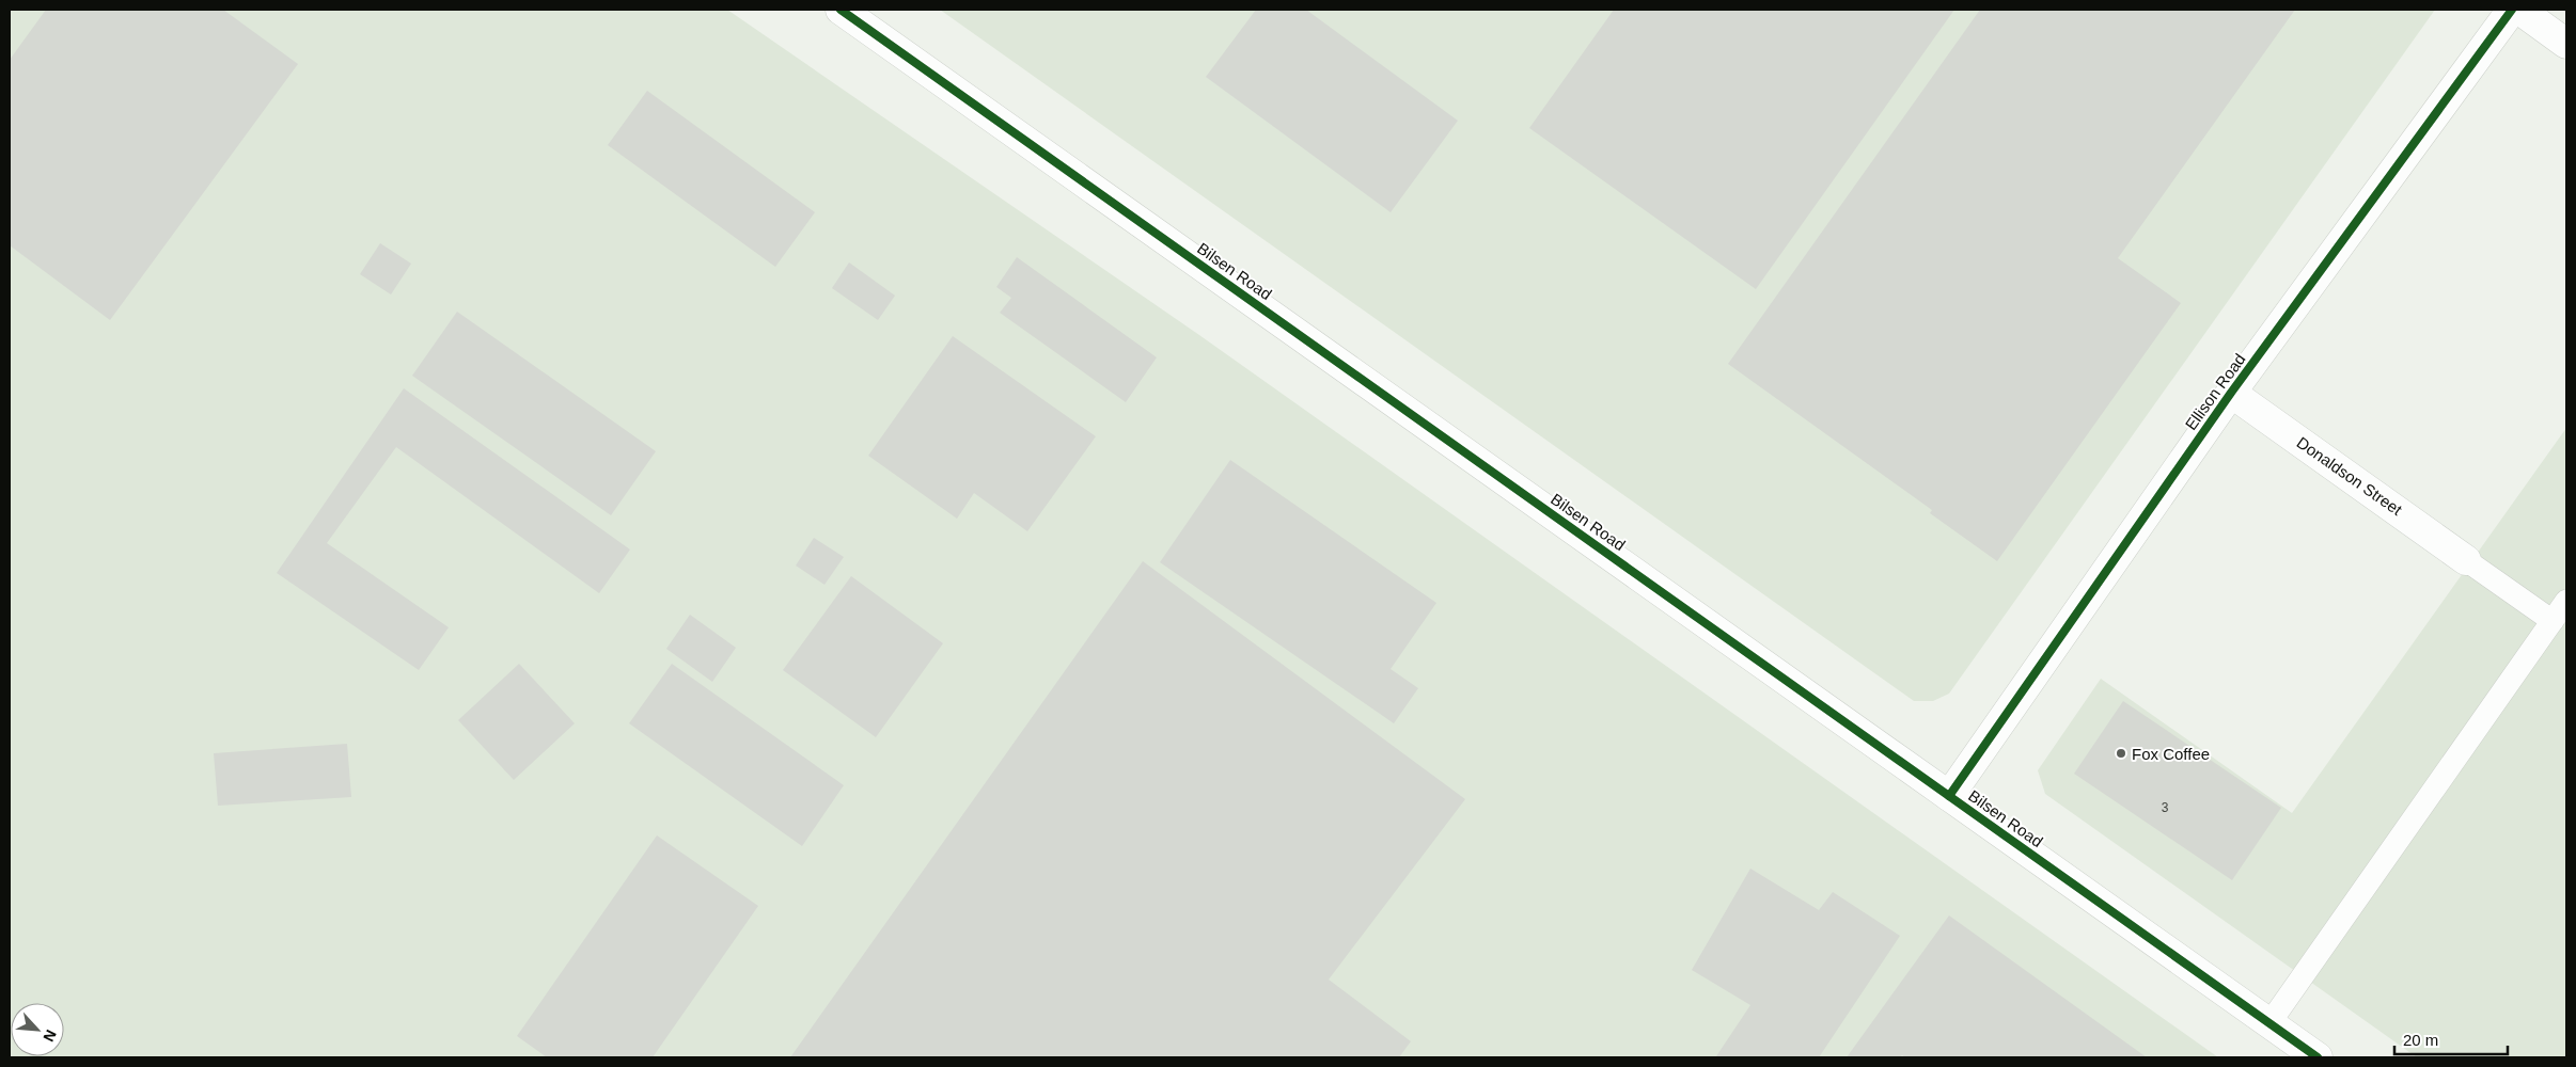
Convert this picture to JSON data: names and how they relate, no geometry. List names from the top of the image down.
{
  "streets": {
    "street": ["Bilsen Road", "Ellison Road", "Donaldson Street"]
  },
  "crossings": [
    ["Bilsen Road", "Ellison Road"],
    ["Ellison Road", "Donaldson Street"]
  ],
  "places": ["Fox Coffee"],
  "house_numbers": ["3"],
  "scale_bar": "20 m",
  "north": "bottom right"
}
